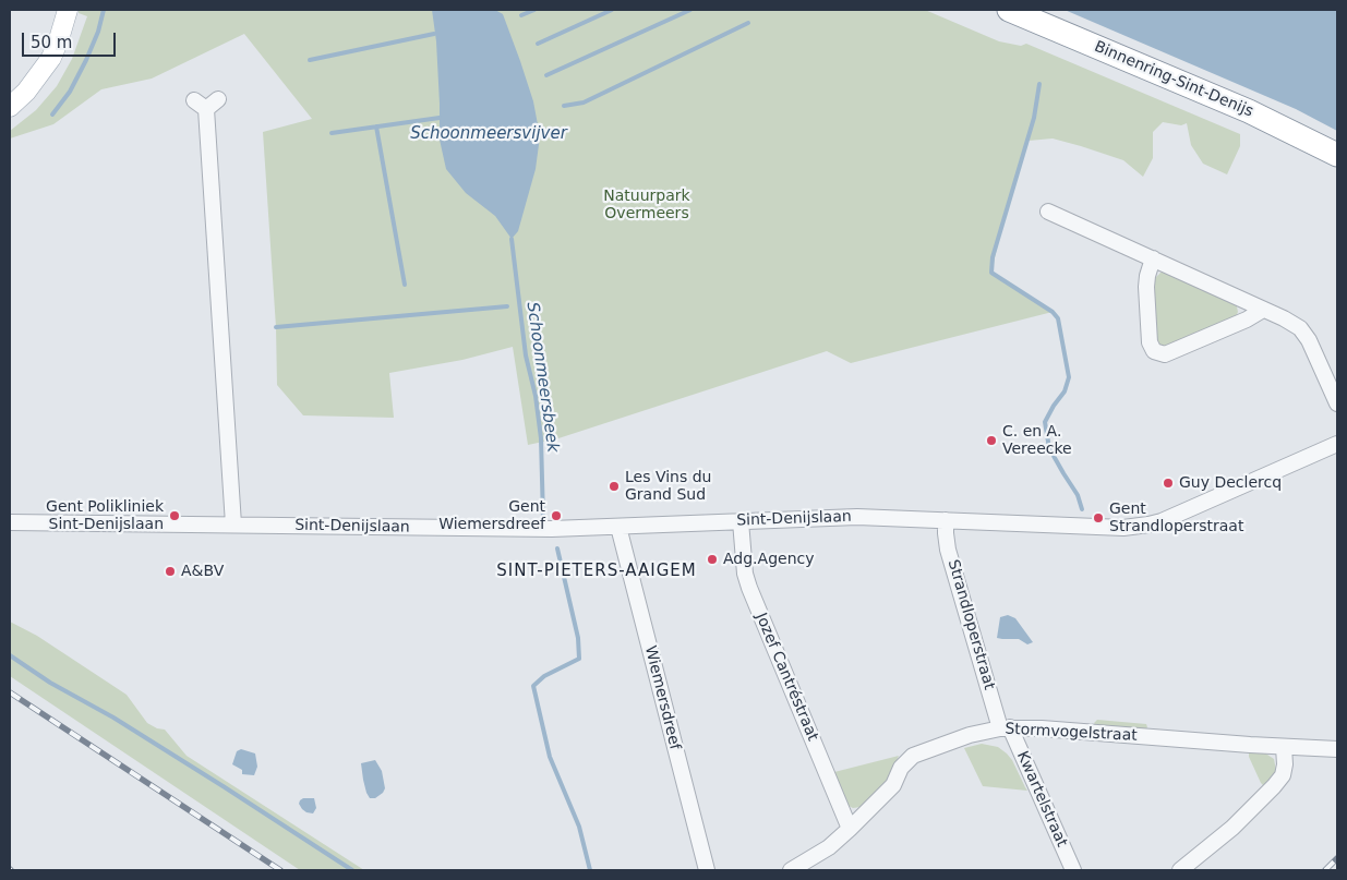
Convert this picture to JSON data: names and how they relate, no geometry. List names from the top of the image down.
{
  "streets": {
    "highway": ["Binnenring-Sint-Denijs"],
    "street": [
      "Sint-Denijslaan",
      "Strandloperstraat",
      "Jozef Cantréstraat",
      "Wiemersdreef",
      "Stormvogelstraat",
      "Kwartelstraat"
    ]
  },
  "crossings": [
    ["Sint-Denijslaan", "Strandloperstraat"],
    ["Sint-Denijslaan", "Jozef Cantréstraat"],
    ["Sint-Denijslaan", "Wiemersdreef"],
    ["Strandloperstraat", "Stormvogelstraat"],
    ["Strandloperstraat", "Kwartelstraat"],
    ["Jozef Cantréstraat", "Stormvogelstraat"],
    ["Stormvogelstraat", "Kwartelstraat"]
  ],
  "districts": ["SINT-PIETERS-AAIGEM"],
  "water": ["Schoonmeersvijver", "Schoonmeersbeek"],
  "parks": ["Natuurpark Overmeers"],
  "places": [
    "C. en A. Vereecke",
    "Guy Declercq",
    "Les Vins du Grand Sud",
    "Gent Polikliniek Sint-Denijslaan",
    "Gent Wiemersdreef",
    "Gent Strandloperstraat",
    "Adg.Agency",
    "A&BV"
  ],
  "scale_bar": "50 m"
}
